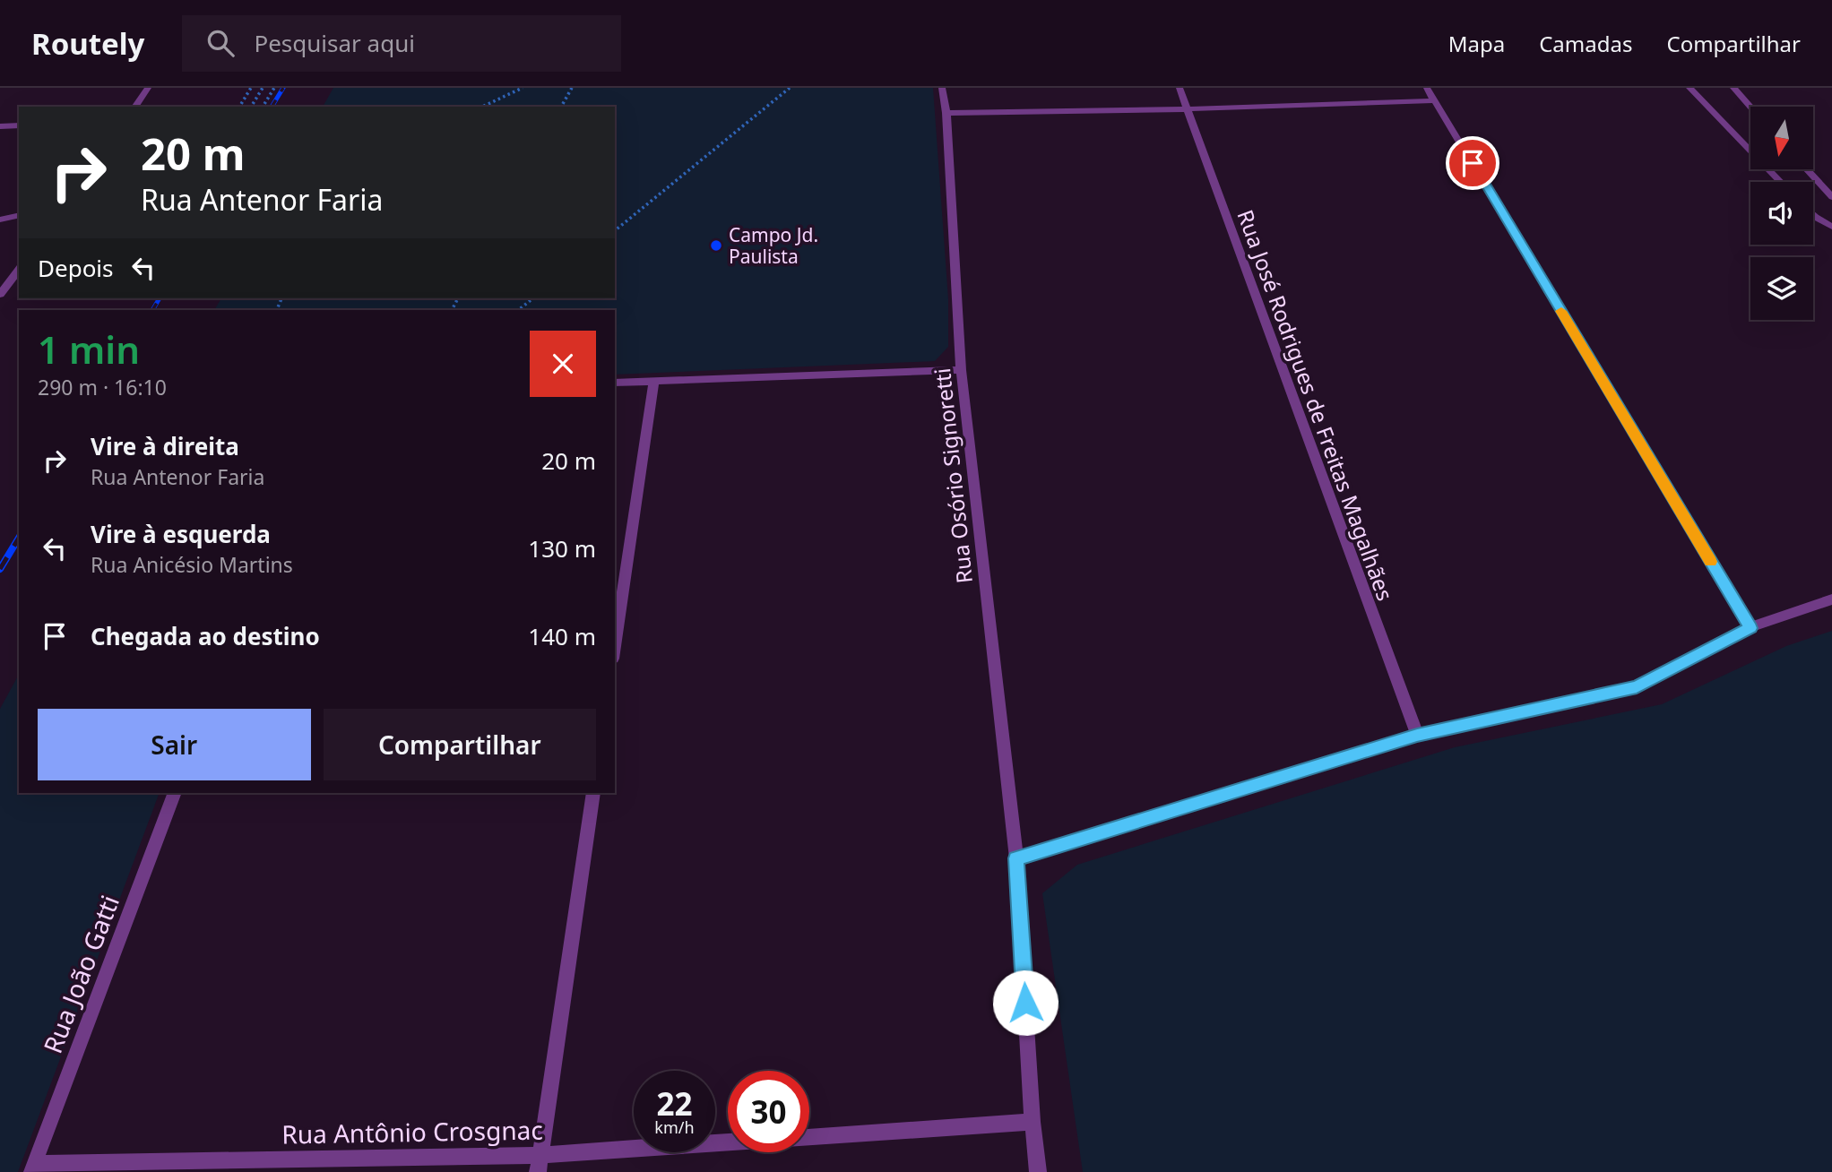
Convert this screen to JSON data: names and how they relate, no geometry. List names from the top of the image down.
{
  "streets": {
    "street": [
      "Rua José Rodrigues de Freitas Magalhães",
      "Rua Osório Signoretti",
      "Rua João Gatti",
      "Rua Antônio Crosgnac"
    ]
  },
  "crossings": [
    ["Rua João Gatti", "Rua Antônio Crosgnac"]
  ],
  "places": ["Campo Jd. Paulista"],
  "north": "bottom",
  "page": {
    "header": "Routely",
    "search": "Pesquisar aqui",
    "nav": ["Mapa", "Camadas", "Compartilhar"],
    "turn": ["20 m", "Rua Antenor Faria"],
    "then": "Depois",
    "heading": ["1 min", "290 m · 16:10"],
    "list": [
      {
        "name": "Vire à direita",
        "note": "Rua Antenor Faria",
        "value": "20 m"
      },
      {
        "name": "Vire à esquerda",
        "note": "Rua Anicésio Martins",
        "value": "130 m"
      },
      {
        "name": "Chegada ao destino",
        "value": "140 m"
      }
    ],
    "buttons": ["Sair", "Compartilhar"],
    "speed": "22 km/h",
    "limit": "30"
  }
}
